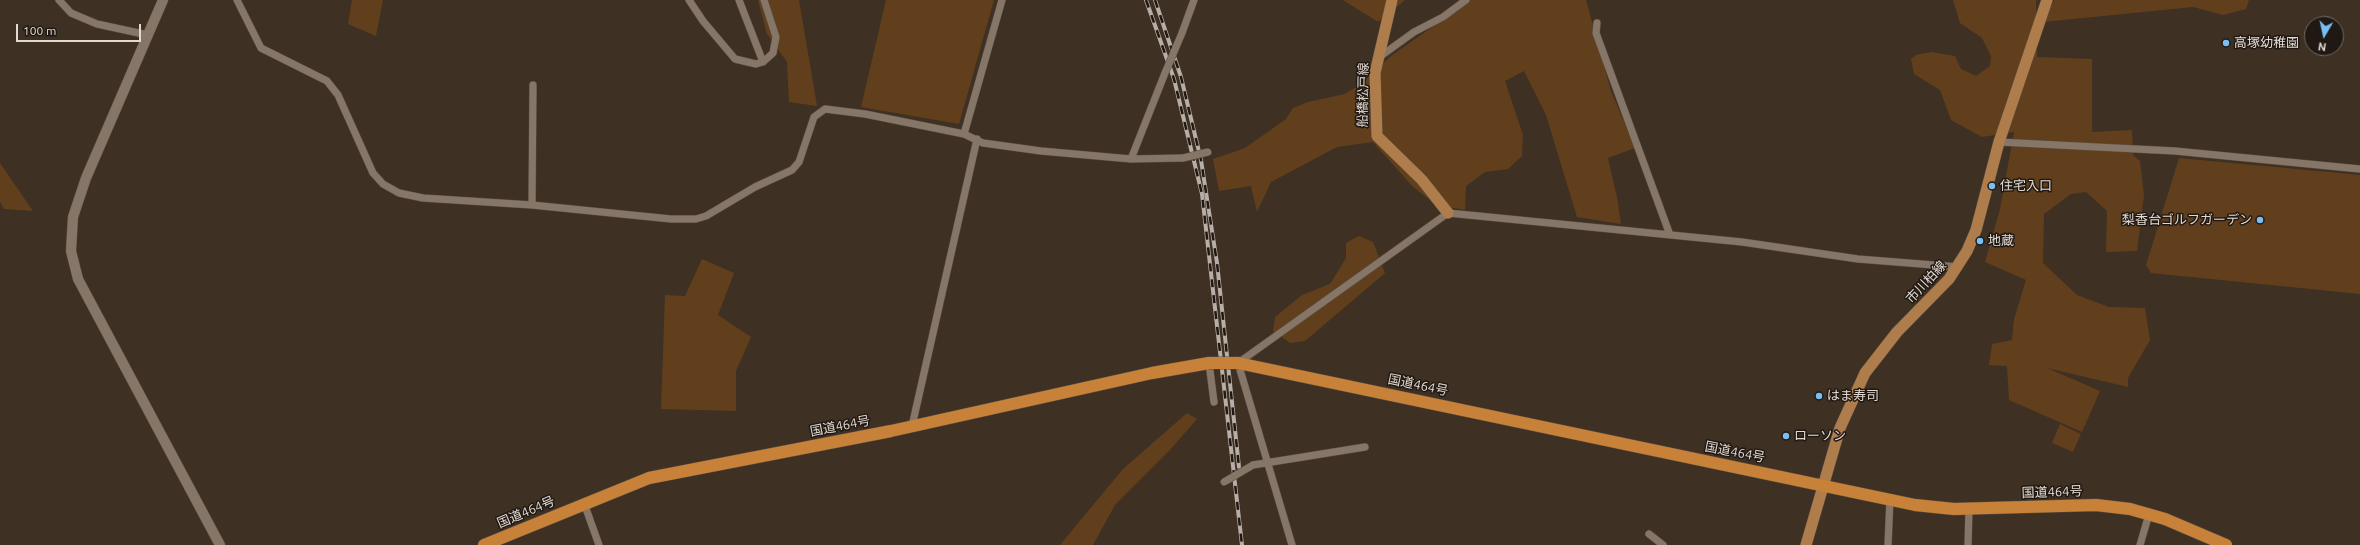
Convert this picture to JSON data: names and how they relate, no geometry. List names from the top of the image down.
{
  "streets": {
    "highway": ["国道464号"],
    "main road": ["船橋松戸線", "市川柏線"]
  },
  "crossings": [
    ["市川柏線", "国道464号"]
  ],
  "places": [
    "高塚幼稚園",
    "住宅入口",
    "梨香台ゴルフガーデン",
    "地蔵",
    "はま寿司",
    "ローソン"
  ],
  "scale_bar": "100 m",
  "north": "bottom"
}
